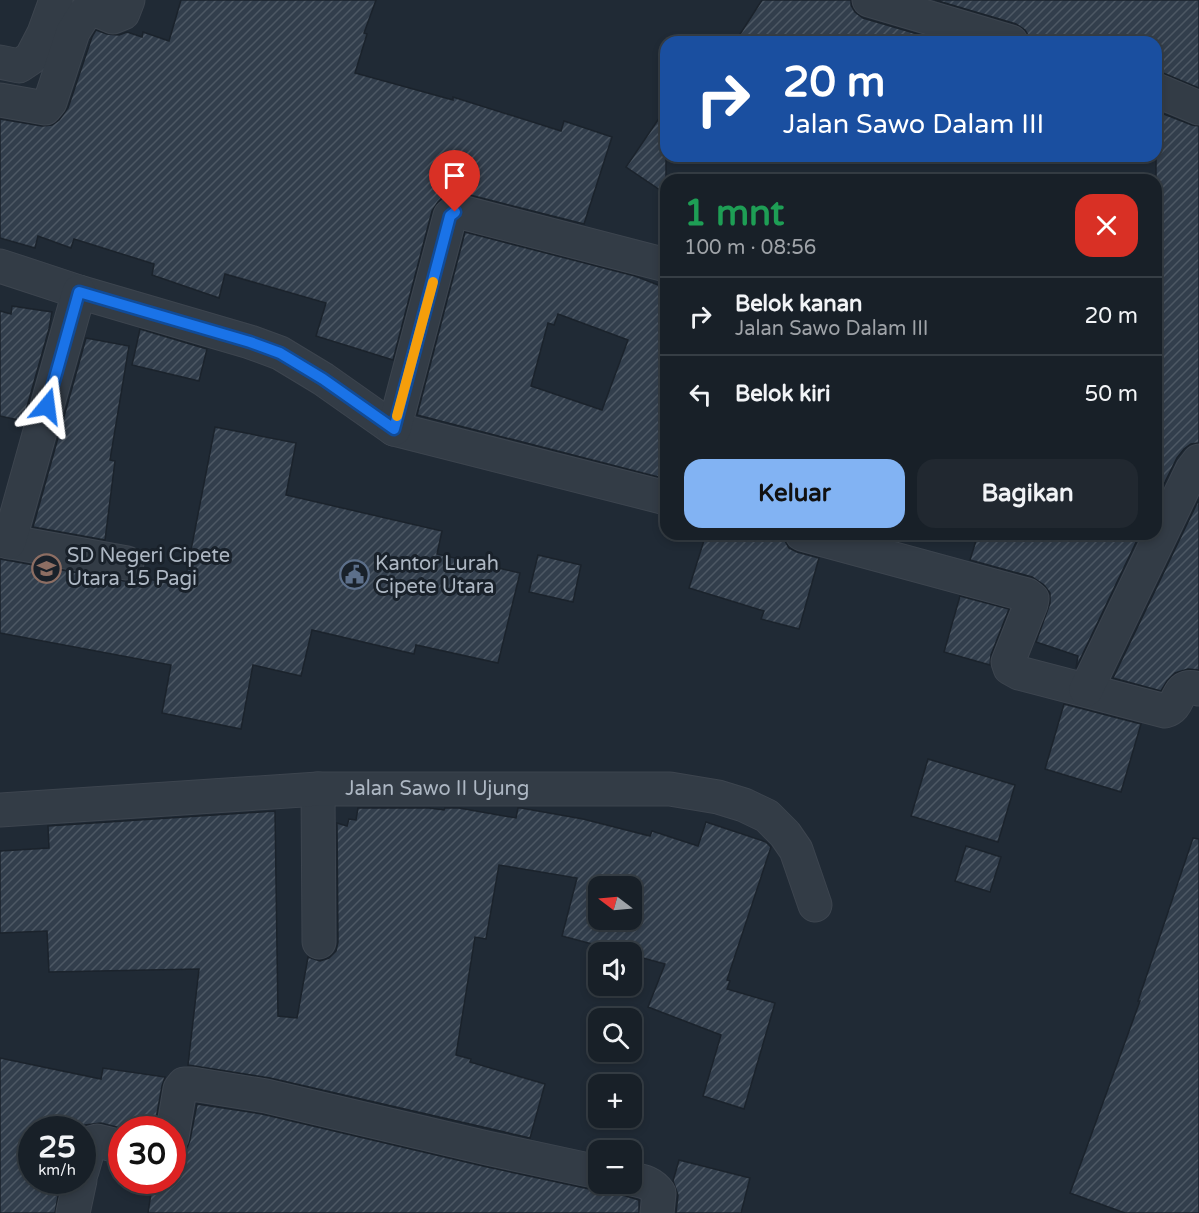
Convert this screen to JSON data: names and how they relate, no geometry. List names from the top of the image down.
{
  "streets": {
    "street": ["Jalan Sawo II Ujung"]
  },
  "places": {
    "school or university": ["SD Negeri Cipete Utara 15 Pagi"],
    "public building": ["Kantor Lurah Cipete Utara"]
  },
  "north": "left",
  "page": {
    "turn": ["20 m", "Jalan Sawo Dalam III"],
    "heading": ["1 mnt", "100 m · 08:56"],
    "list": [
      {
        "name": "Belok kanan",
        "note": "Jalan Sawo Dalam III",
        "value": "20 m"
      },
      {
        "name": "Belok kiri",
        "value": "50 m"
      }
    ],
    "buttons": ["Keluar", "Bagikan"],
    "map_buttons": ["+", "−"],
    "speed": "25 km/h",
    "limit": "30"
  }
}
